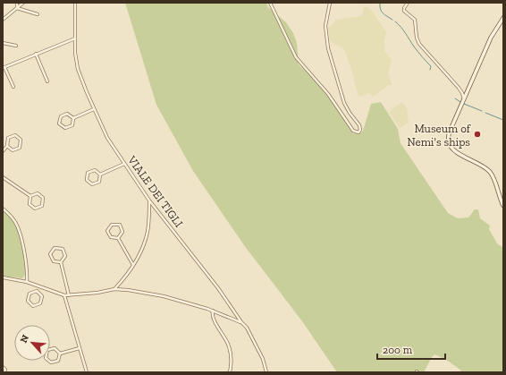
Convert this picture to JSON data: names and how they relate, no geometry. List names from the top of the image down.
{
  "streets": {
    "street": ["VIALE DEI TIGLI"]
  },
  "places": ["Museum of Nemi's ships"],
  "scale_bar": "200 m",
  "north": "top left"
}
